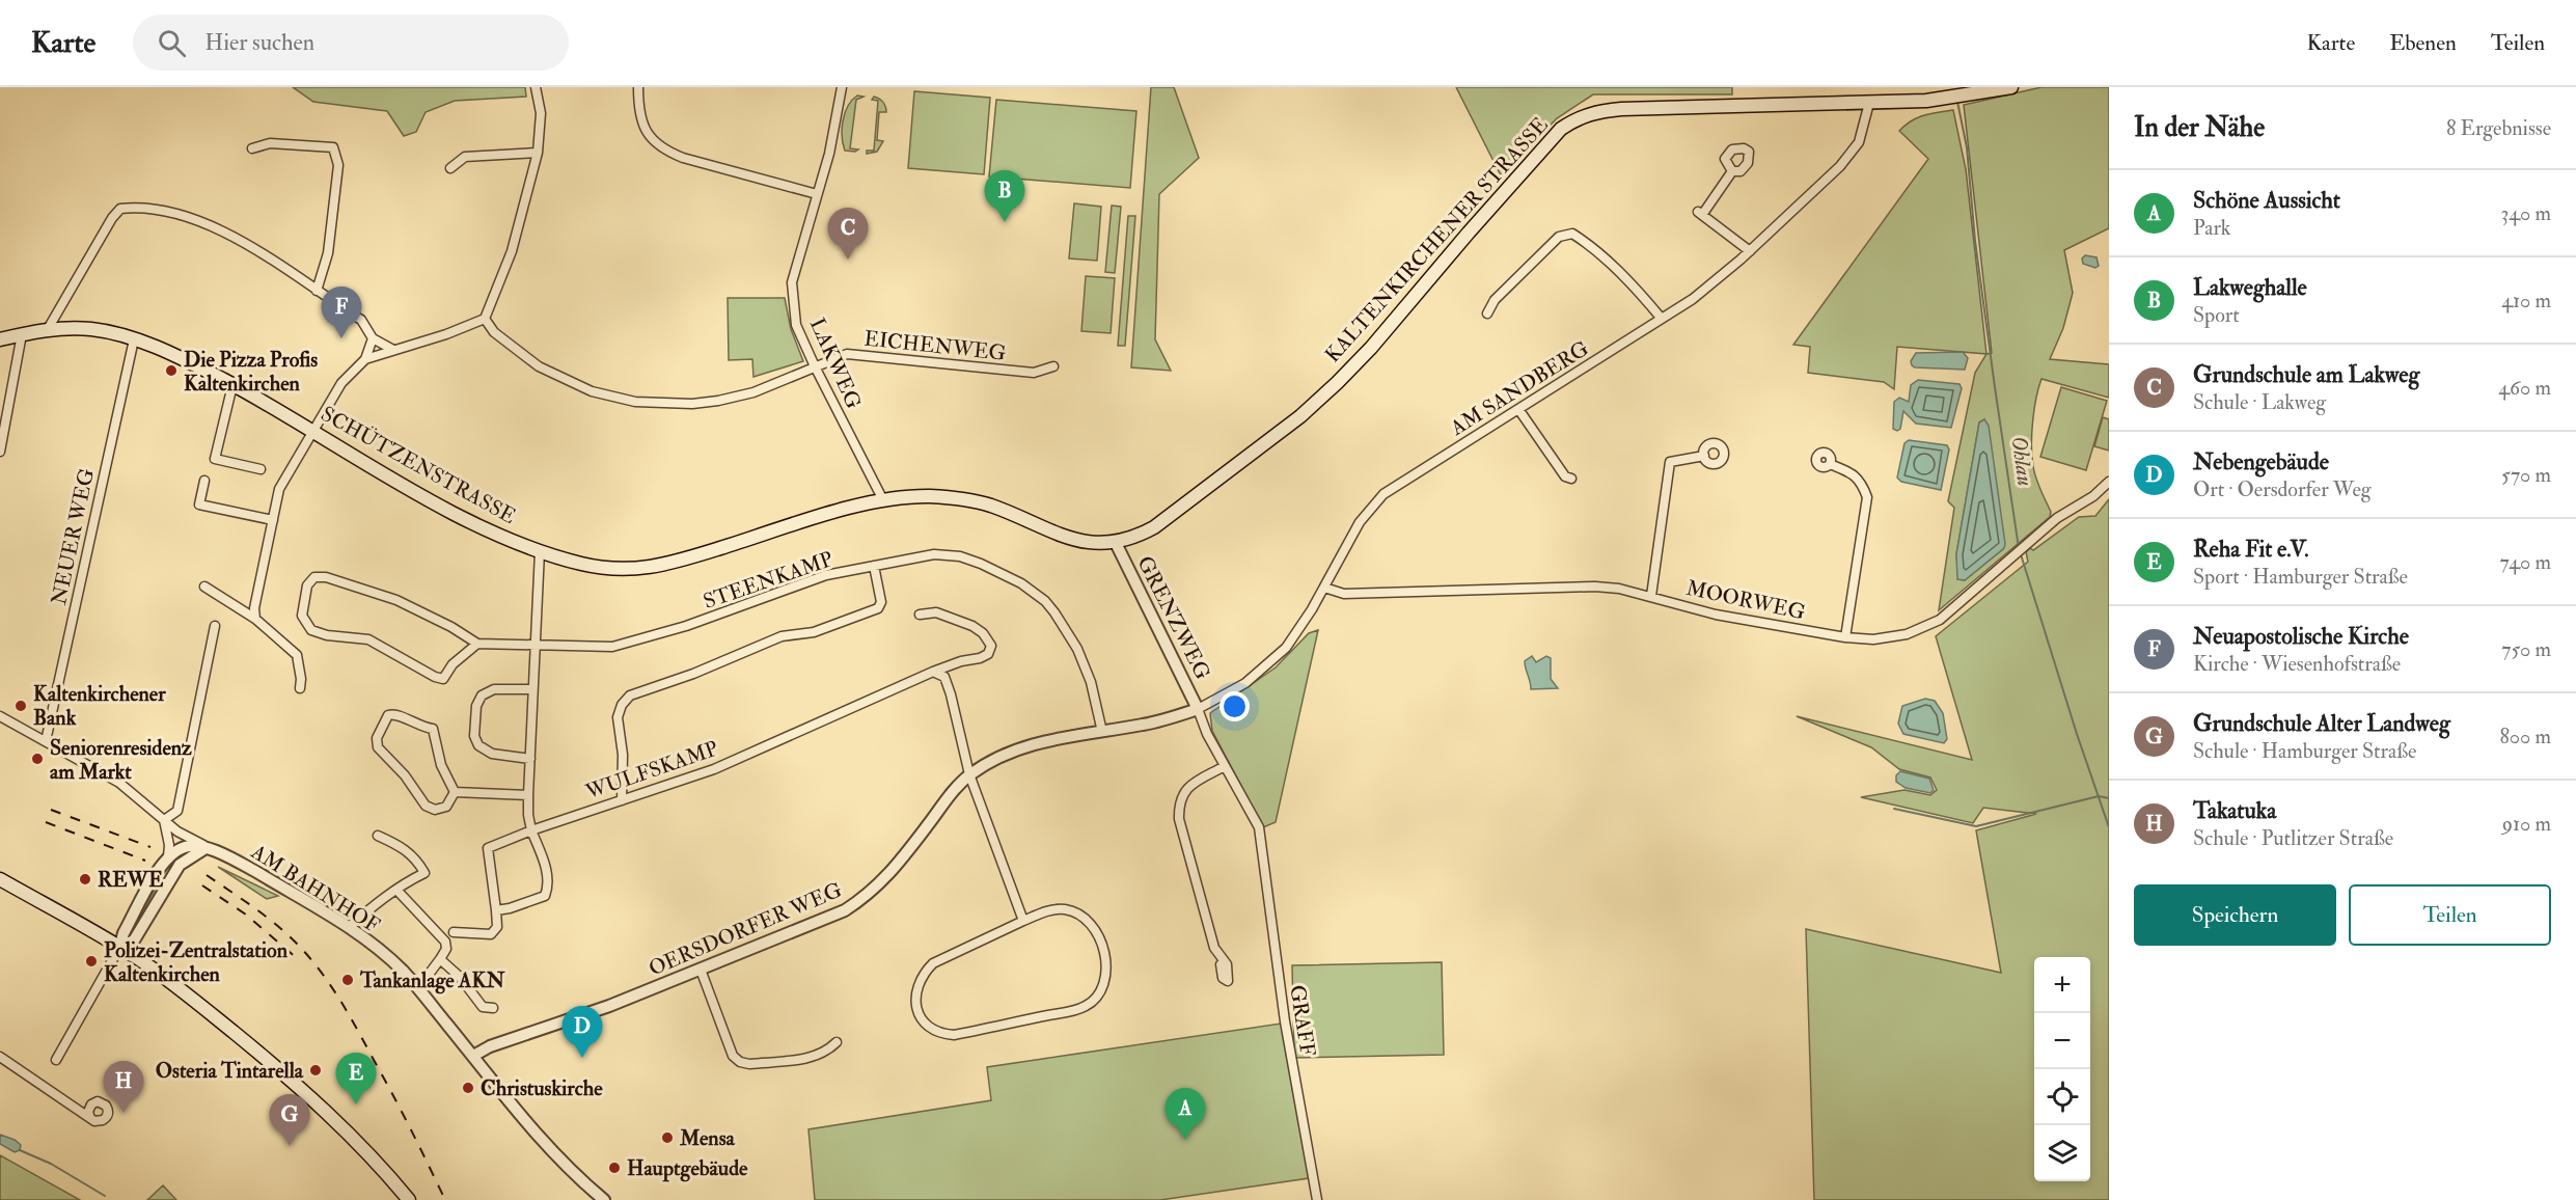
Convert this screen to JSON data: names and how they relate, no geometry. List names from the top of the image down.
{
  "streets": {
    "main road": ["KALTENKIRCHENER STRASSE", "SCHÜTZENSTRASSE"],
    "street": [
      "EICHENWEG",
      "LAKWEG",
      "AM SANDBERG",
      "NEUER WEG",
      "STEENKAMP",
      "MOORWEG",
      "GRENZWEG",
      "WULFSKAMP",
      "AM BAHNHOF",
      "OERSDORFER WEG",
      "GRAFF"
    ]
  },
  "crossings": [
    ["KALTENKIRCHENER STRASSE", "AM SANDBERG"],
    ["KALTENKIRCHENER STRASSE", "SCHÜTZENSTRASSE"],
    ["KALTENKIRCHENER STRASSE", "GRENZWEG"],
    ["EICHENWEG", "LAKWEG"],
    ["LAKWEG", "SCHÜTZENSTRASSE"],
    ["AM SANDBERG", "MOORWEG"],
    ["AM SANDBERG", "GRENZWEG"],
    ["AM SANDBERG", "OERSDORFER WEG"],
    ["SCHÜTZENSTRASSE", "NEUER WEG"],
    ["SCHÜTZENSTRASSE", "GRENZWEG"],
    ["STEENKAMP", "OERSDORFER WEG"],
    ["GRENZWEG", "OERSDORFER WEG"],
    ["GRENZWEG", "GRAFF"],
    ["AM BAHNHOF", "OERSDORFER WEG"]
  ],
  "water": ["Ohlau"],
  "places": [
    "Die Pizza Profis Kaltenkirchen",
    "Kaltenkirchener Bank",
    "Seniorenresidenz am Markt",
    "REWE",
    "Polizei-Zentralstation Kaltenkirchen",
    "Tankanlage AKN",
    "Osteria Tintarella",
    "Christuskirche",
    "Mensa",
    "Hauptgebäude"
  ],
  "page": {
    "header": "Karte",
    "search": "Hier suchen",
    "nav": ["Karte", "Ebenen", "Teilen"],
    "heading": ["In der Nähe", "8 Ergebnisse"],
    "list": [
      {
        "mark": "A",
        "name": "Schöne Aussicht",
        "note": "Park",
        "value": "340 m"
      },
      {
        "mark": "B",
        "name": "Lakweghalle",
        "note": "Sport",
        "value": "410 m"
      },
      {
        "mark": "C",
        "name": "Grundschule am Lakweg",
        "note": "Schule · Lakweg",
        "value": "460 m"
      },
      {
        "mark": "D",
        "name": "Nebengebäude",
        "note": "Ort · Oersdorfer Weg",
        "value": "570 m"
      },
      {
        "mark": "E",
        "name": "Reha Fit e.V.",
        "note": "Sport · Hamburger Straße",
        "value": "740 m"
      },
      {
        "mark": "F",
        "name": "Neuapostolische Kirche",
        "note": "Kirche · Wiesenhofstraße",
        "value": "750 m"
      },
      {
        "mark": "G",
        "name": "Grundschule Alter Landweg",
        "note": "Schule · Hamburger Straße",
        "value": "800 m"
      },
      {
        "mark": "H",
        "name": "Takatuka",
        "note": "Schule · Putlitzer Straße",
        "value": "910 m"
      }
    ],
    "pins": [
      "B",
      "C",
      "F",
      "D",
      "E",
      "H",
      "A",
      "G"
    ],
    "buttons": ["Speichern", "Teilen"],
    "map_buttons": ["+", "−"]
  }
}
